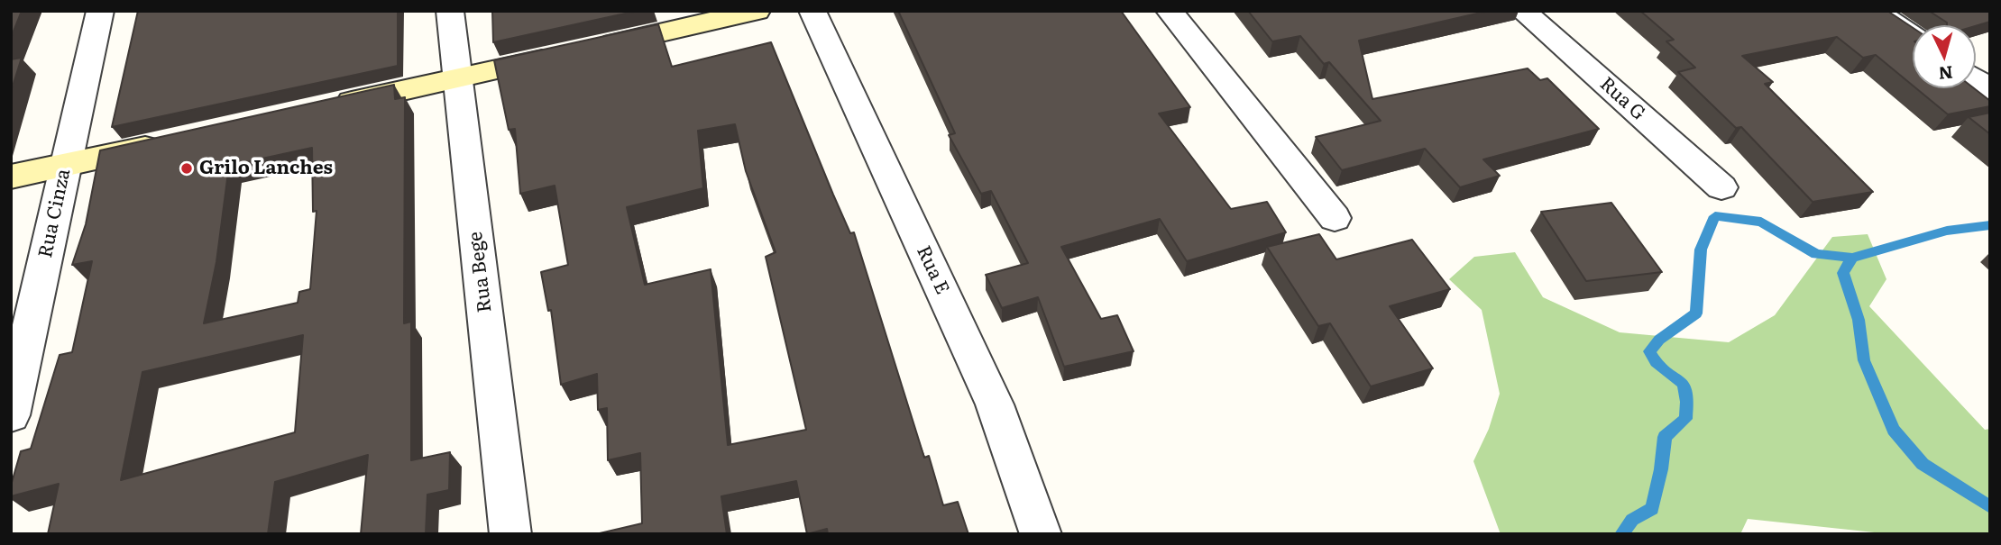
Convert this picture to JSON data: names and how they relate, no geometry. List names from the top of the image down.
{
  "streets": {
    "street": [
      "Rua G",
      "Rua Cinza",
      "Rua E",
      "Rua Bege"
    ]
  },
  "places": ["Grilo Lanches"],
  "north": "bottom"
}
